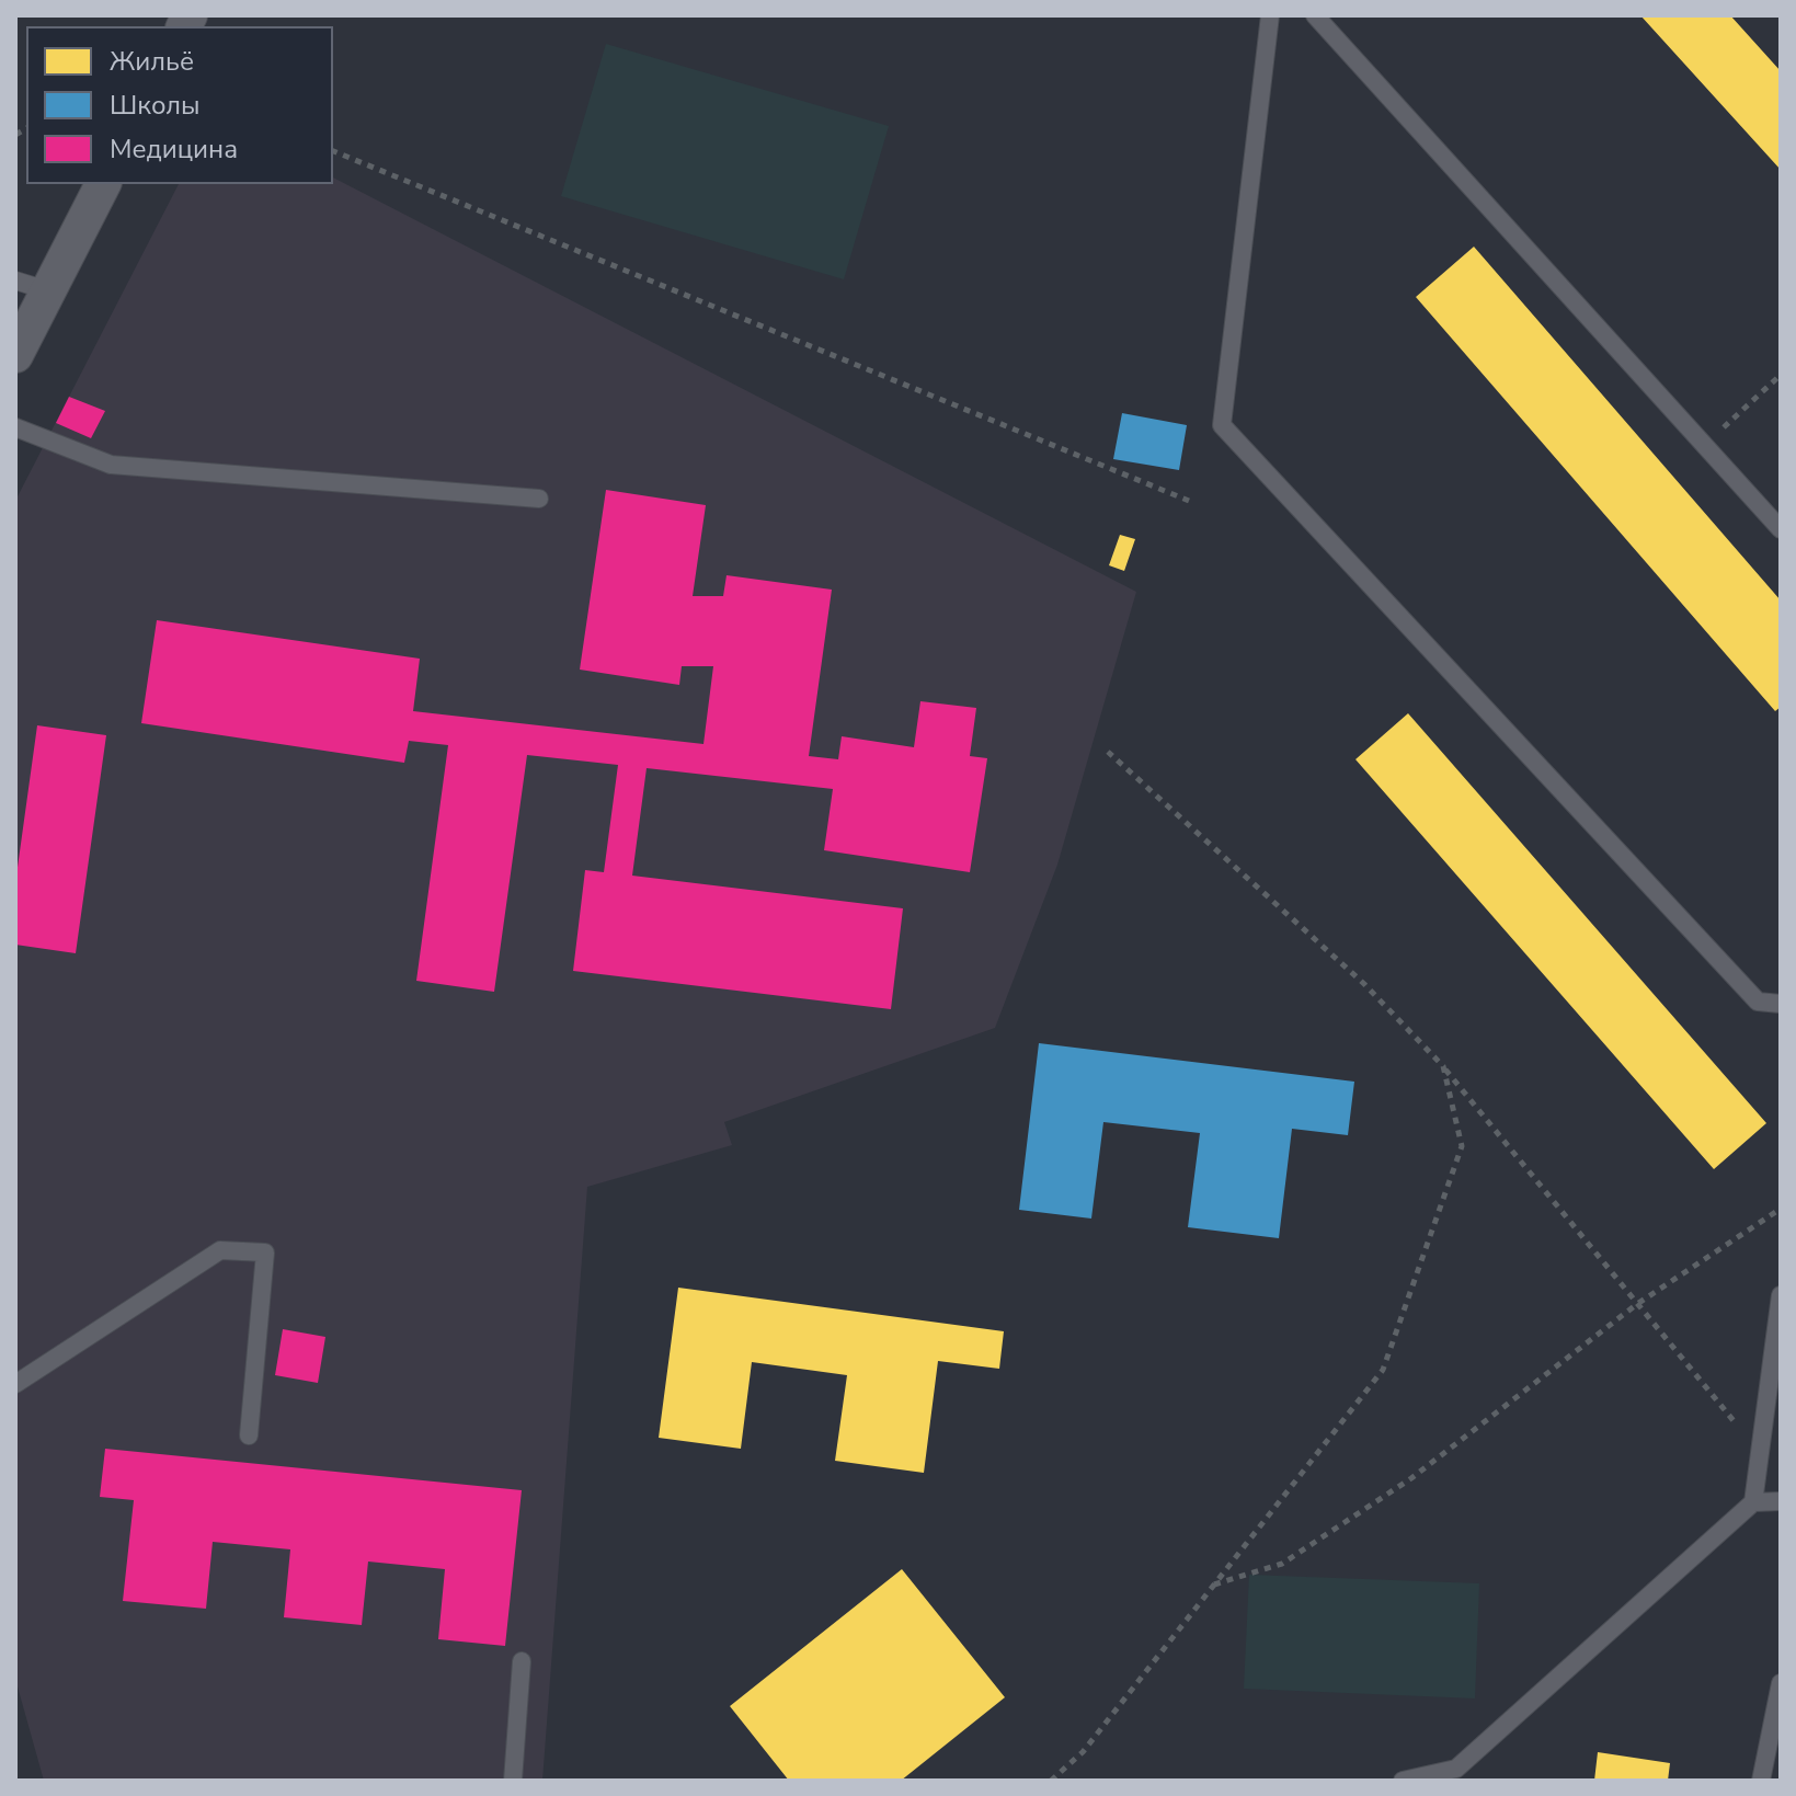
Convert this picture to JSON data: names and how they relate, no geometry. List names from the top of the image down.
{
  "legend": ["Жильё", "Школы", "Медицина"]
}
